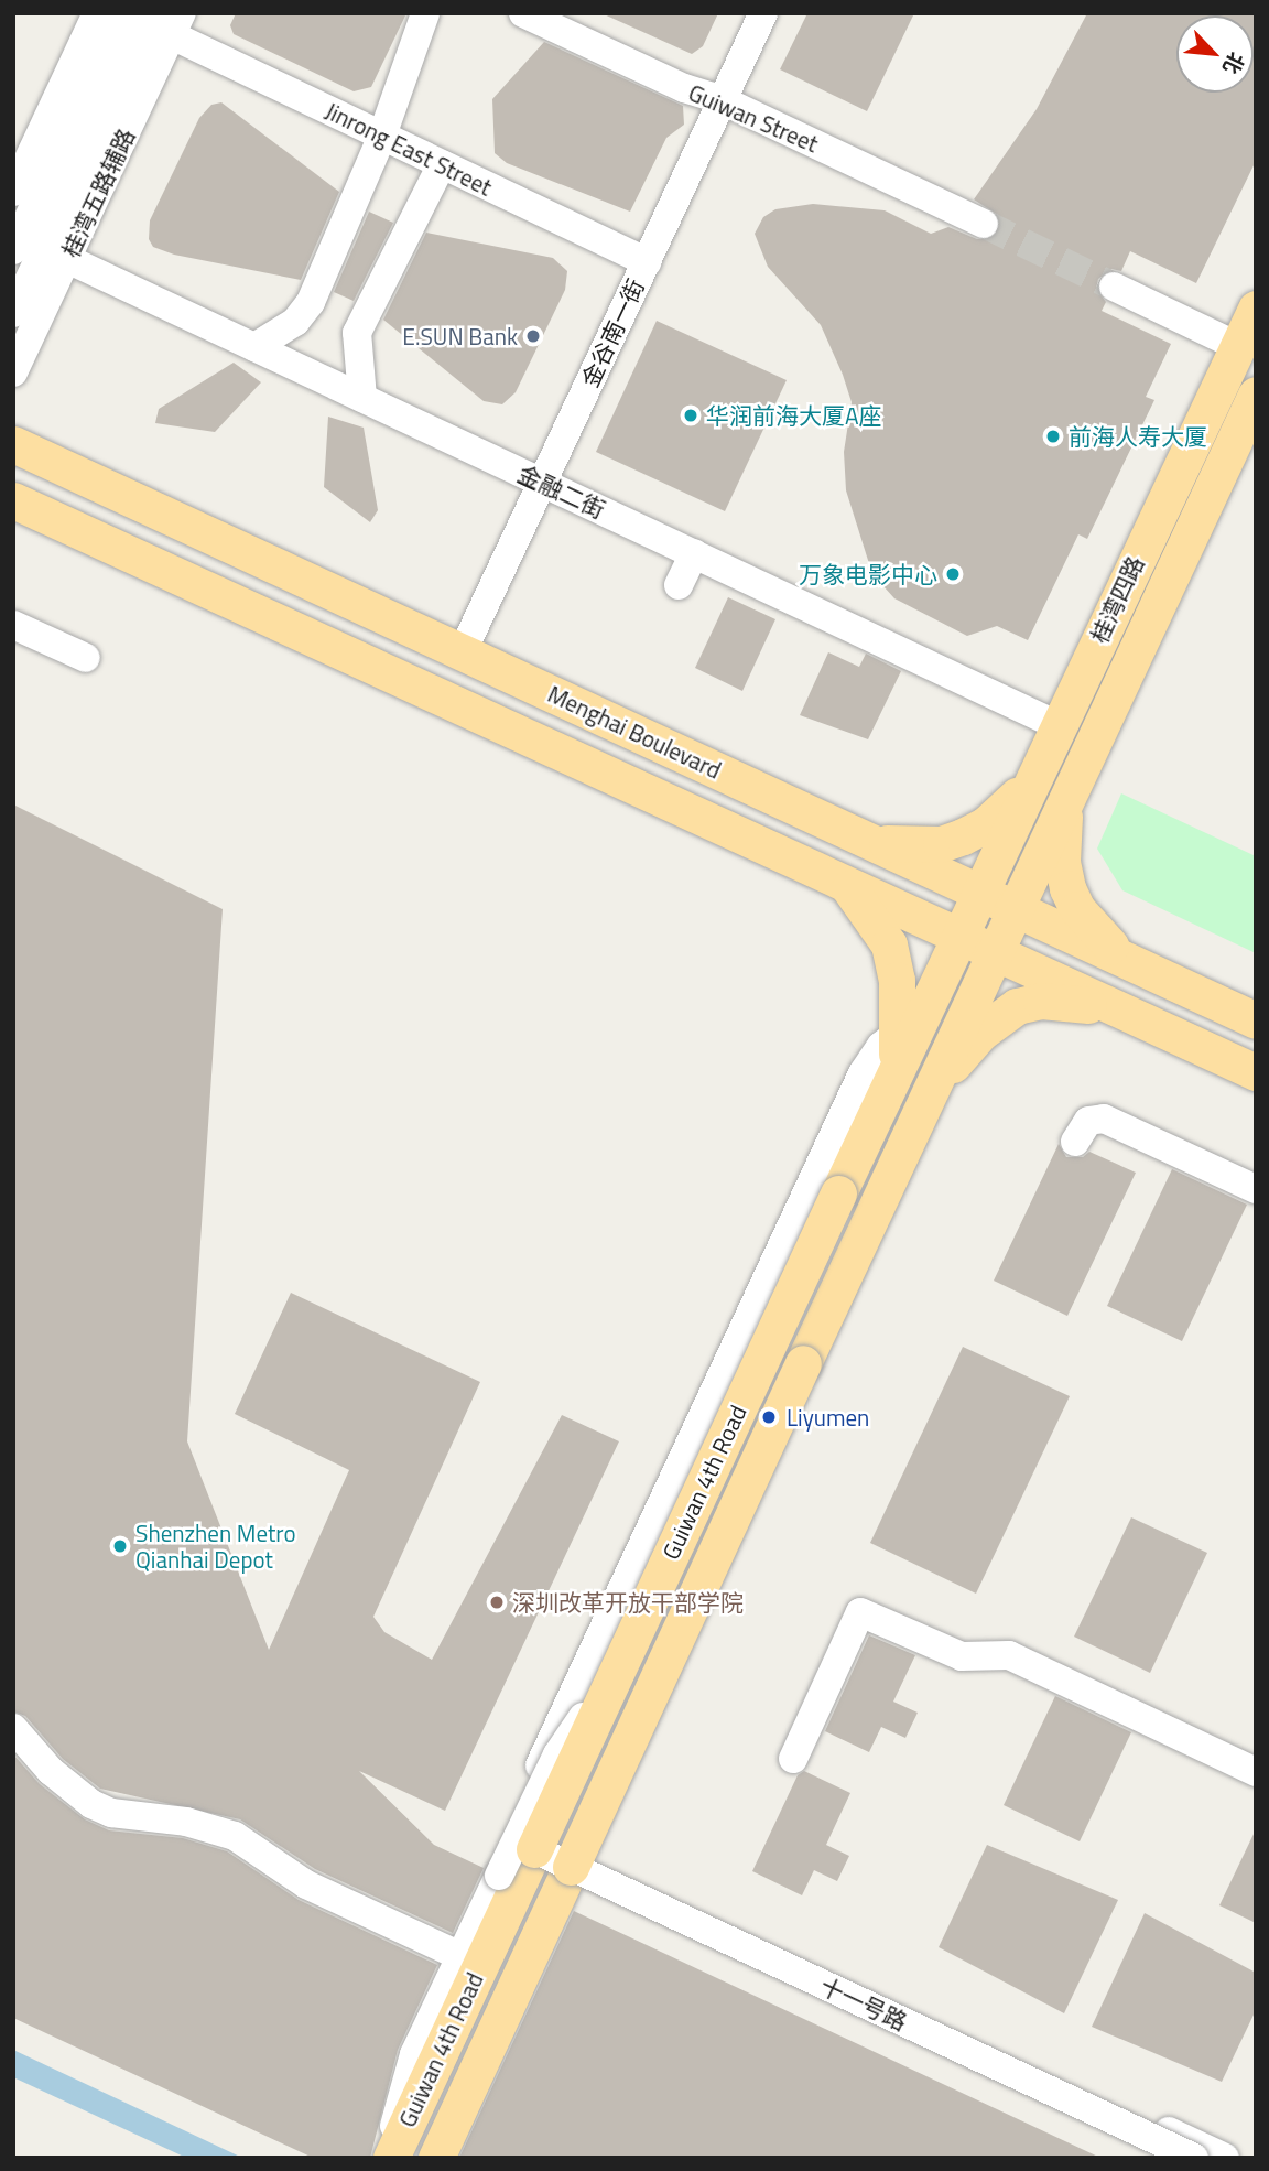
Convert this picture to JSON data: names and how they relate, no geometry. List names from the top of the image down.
{
  "streets": {
    "main road": ["桂湾四路", "Menghai Boulevard", "Guiwan 4th Road"],
    "street": [
      "Guiwan Street",
      "Jinrong East Street",
      "桂湾五路辅路",
      "金谷南一街",
      "金融二街",
      "十一号路"
    ]
  },
  "crossings": [
    ["Guiwan Street", "金谷南一街"],
    ["Jinrong East Street", "桂湾五路辅路"],
    ["Jinrong East Street", "金谷南一街"],
    ["桂湾五路辅路", "金融二街"],
    ["金谷南一街", "金融二街"],
    ["金谷南一街", "Menghai Boulevard"],
    ["金融二街", "桂湾四路"],
    ["桂湾四路", "Menghai Boulevard"],
    ["桂湾四路", "Guiwan 4th Road"],
    ["Menghai Boulevard", "Guiwan 4th Road"],
    ["Guiwan 4th Road", "十一号路"]
  ],
  "places": [
    "E.SUN Bank",
    "华润前海大厦A座",
    "前海人寿大厦",
    "万象电影中心",
    "Liyumen",
    "Shenzhen Metro Qianhai Depot",
    "深圳改革开放干部学院"
  ],
  "north": "bottom right"
}
